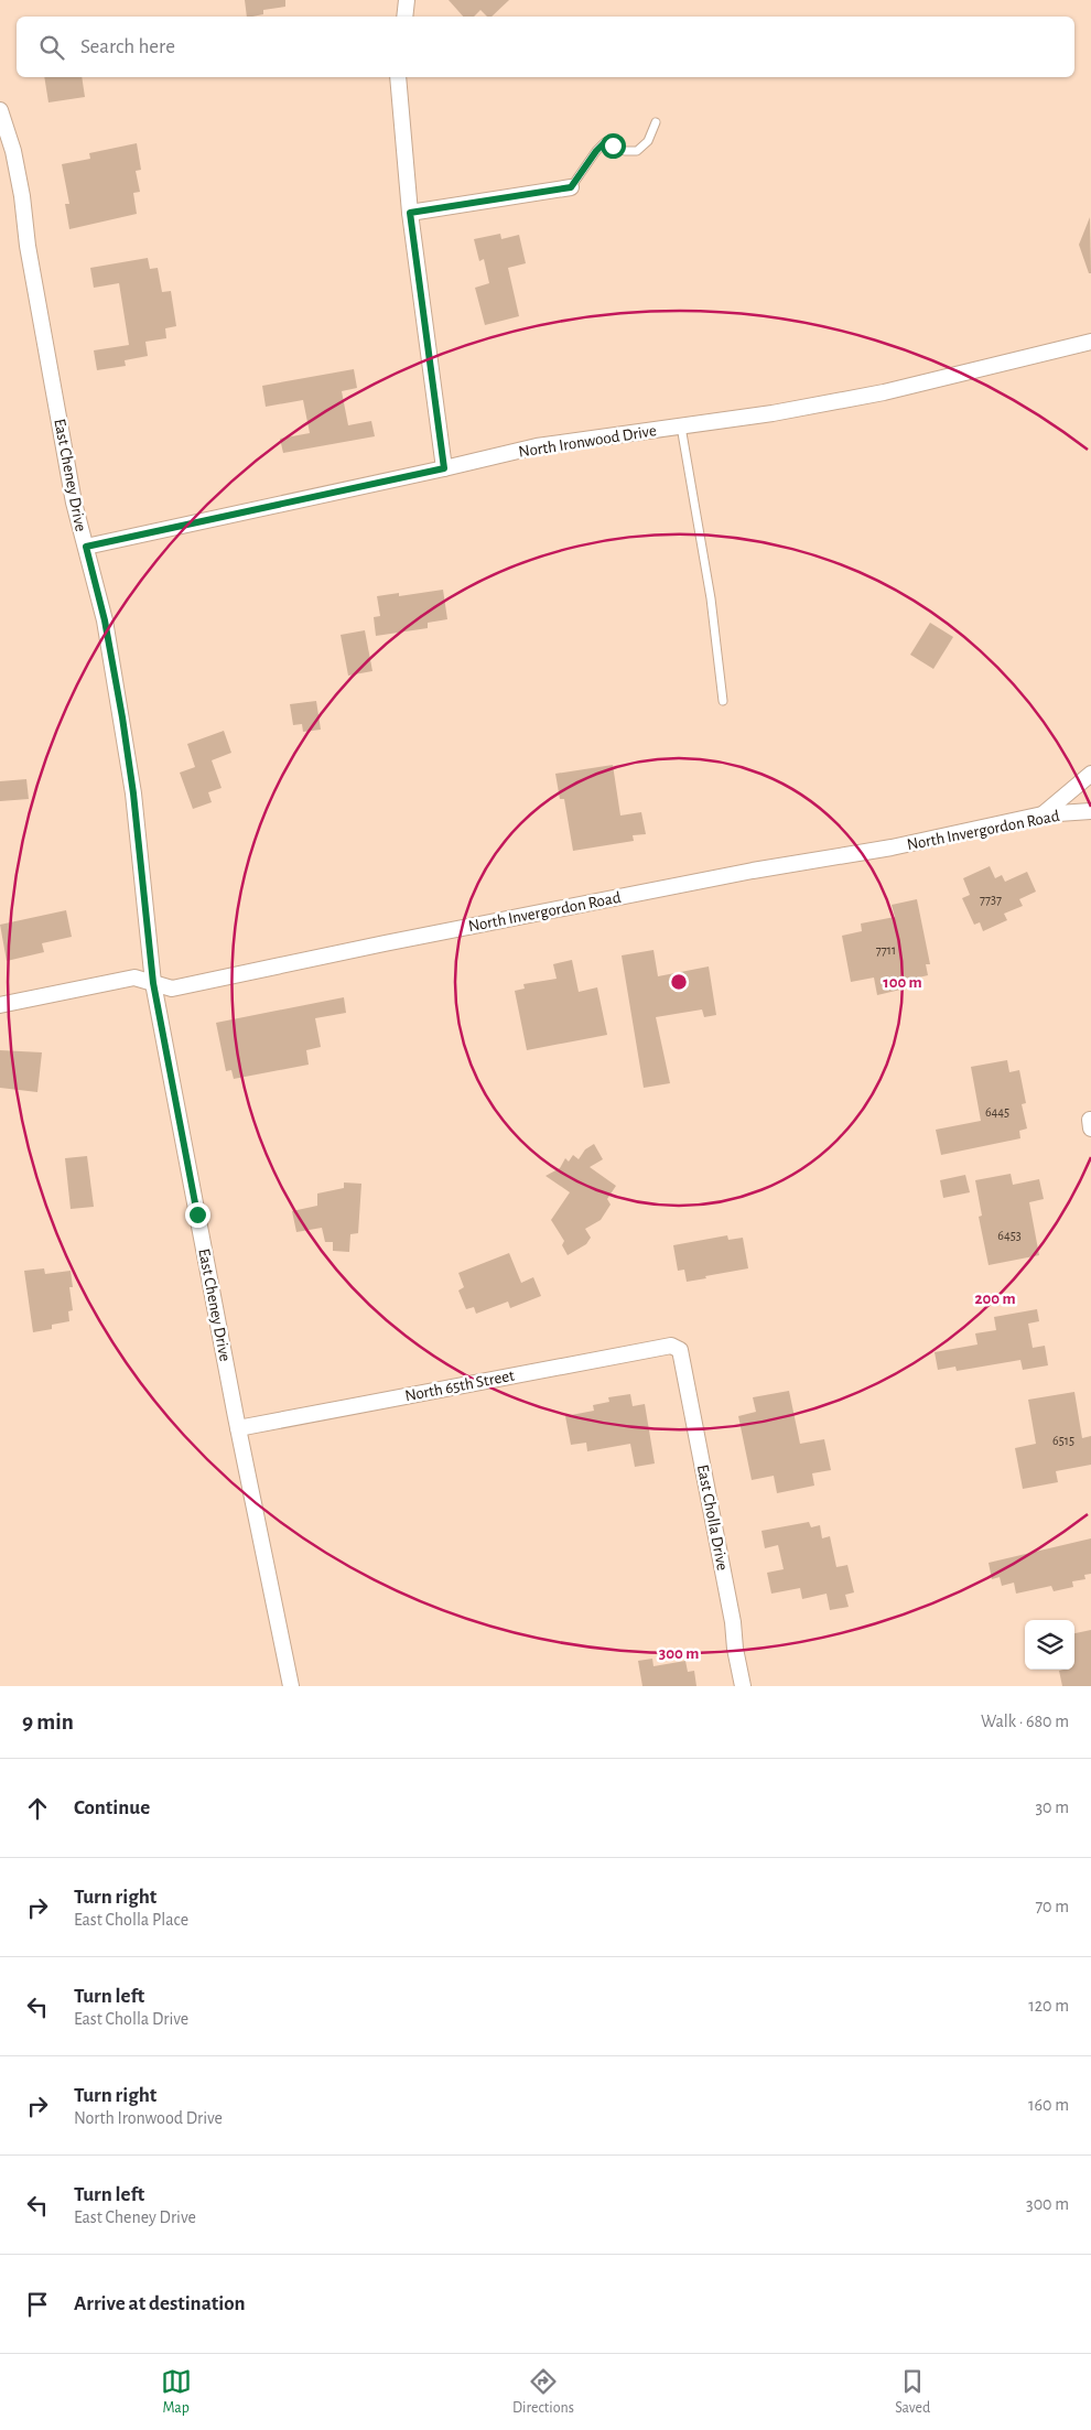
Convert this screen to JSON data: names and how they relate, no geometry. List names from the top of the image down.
{
  "streets": {
    "street": [
      "North Ironwood Drive",
      "East Cheney Drive",
      "North Invergordon Road",
      "North 65th Street",
      "East Cholla Drive"
    ]
  },
  "crossings": [
    ["North Ironwood Drive", "East Cheney Drive"],
    ["East Cheney Drive", "North Invergordon Road"],
    ["East Cheney Drive", "North 65th Street"],
    ["North 65th Street", "East Cholla Drive"]
  ],
  "house_numbers": [
    "7737",
    "7711",
    "6445",
    "6453",
    "6515"
  ],
  "page": {
    "search": "Search here",
    "heading": ["9 min", "Walk · 680 m"],
    "list": [
      ["Continue", "30 m"],
      ["Turn right", "East Cholla Place", "70 m"],
      ["Turn left", "East Cholla Drive", "120 m"],
      ["Turn right", "North Ironwood Drive", "160 m"],
      ["Turn left", "East Cheney Drive", "300 m"],
      "Arrive at destination"
    ],
    "nav": ["Map", "Directions", "Saved"]
  },
  "rings": ["100 m", "200 m", "300 m"]
}
